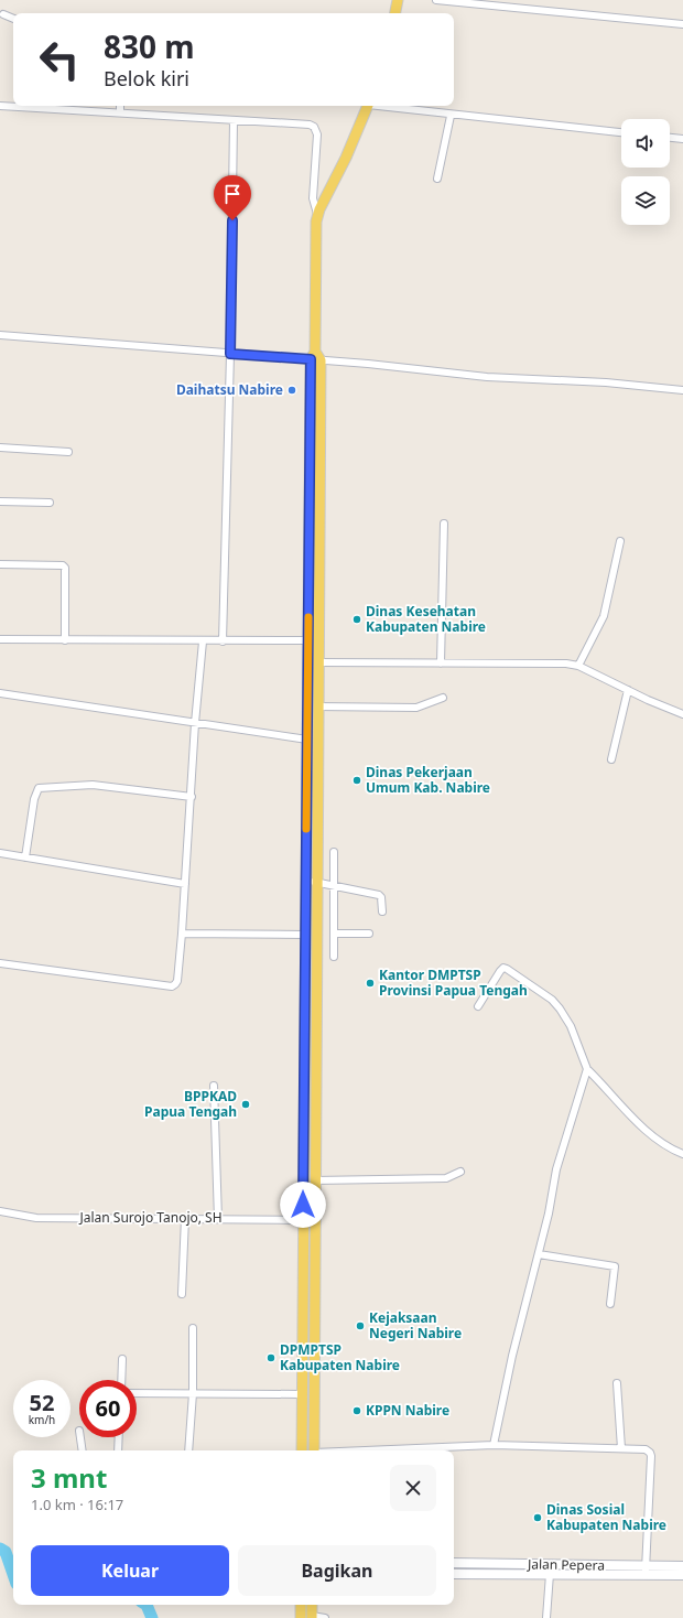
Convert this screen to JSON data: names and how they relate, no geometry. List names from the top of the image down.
{
  "streets": {
    "main road": ["Jalan Pepera"],
    "street": ["Jalan Surojo Tanojo, SH"]
  },
  "places": [
    "Daihatsu Nabire",
    "Dinas Kesehatan Kabupaten Nabire",
    "Dinas Pekerjaan Umum Kab. Nabire",
    "Kantor DMPTSP Provinsi Papua Tengah",
    "BPPKAD Papua Tengah",
    "Kejaksaan Negeri Nabire",
    "DPMPTSP Kabupaten Nabire",
    "KPPN Nabire",
    "Dinas Sosial Kabupaten Nabire"
  ],
  "page": {
    "turn": ["830 m", "Belok kiri"],
    "speed": "52 km/h",
    "limit": "60",
    "heading": ["3 mnt", "1.0 km · 16:17"],
    "buttons": ["Keluar", "Bagikan"]
  }
}
